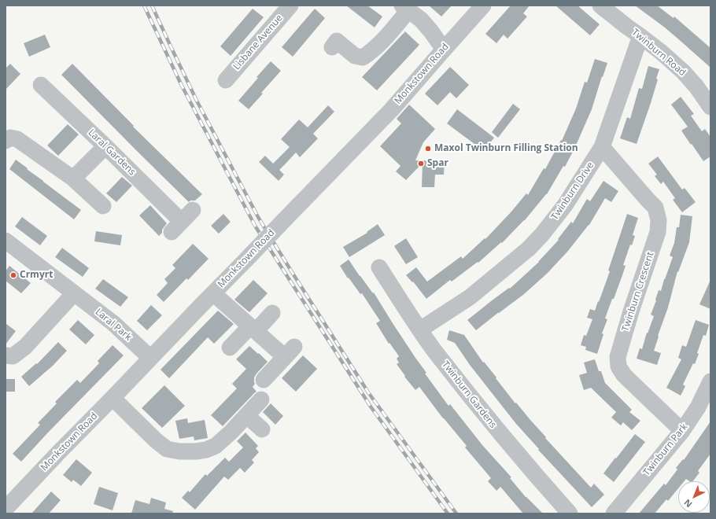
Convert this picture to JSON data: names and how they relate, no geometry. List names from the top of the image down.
{
  "streets": {
    "street": [
      "Lisbane Avenue",
      "Twinburn Road",
      "Monkstown Road",
      "Laral Gardens",
      "Twinburn Drive",
      "Twinburn Crescent",
      "Laral Park",
      "Twinburn Gardens",
      "Twinburn Park"
    ]
  },
  "crossings": [
    ["Twinburn Road", "Twinburn Drive"],
    ["Monkstown Road", "Laral Park"],
    ["Twinburn Drive", "Twinburn Crescent"],
    ["Twinburn Drive", "Twinburn Gardens"],
    ["Twinburn Crescent", "Twinburn Park"]
  ],
  "places": ["Maxol Twinburn Filling Station", "Spar", "Crmyrt"],
  "north": "bottom left"
}
